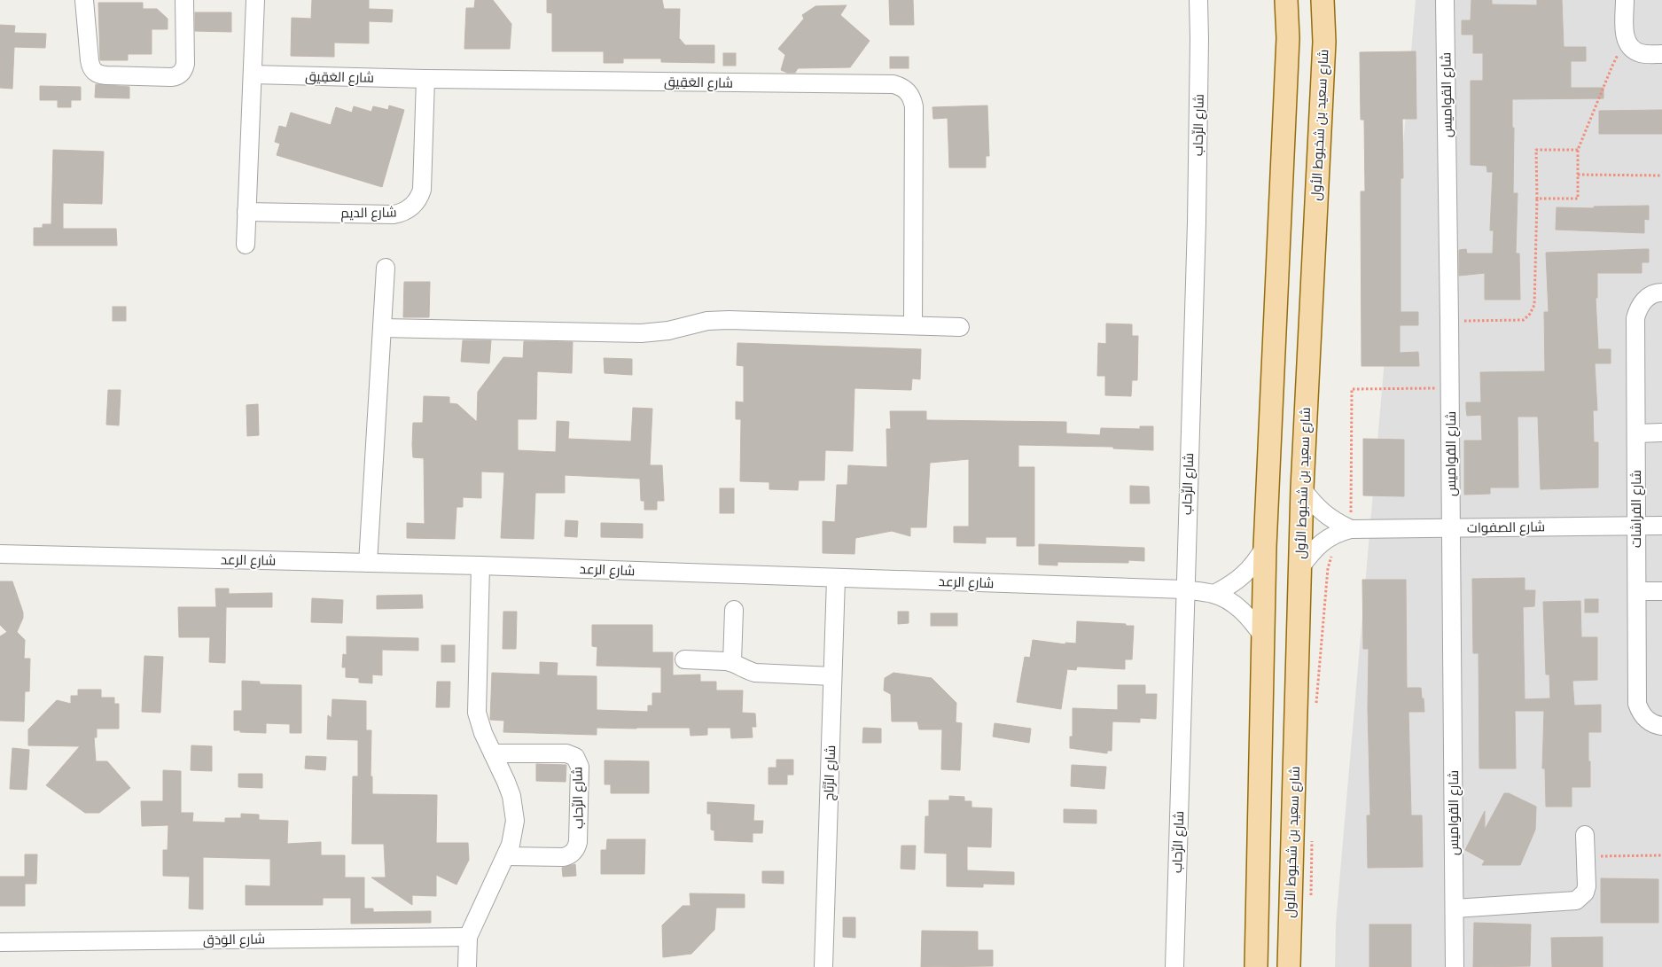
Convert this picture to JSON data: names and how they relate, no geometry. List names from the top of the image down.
{
  "streets": {
    "main road": ["شارع سعيد بن شخبوط الأول"],
    "street": [
      "شارع العَقِيق",
      "شارع القواميس",
      "شارع الرِّحاب",
      "شارع الديم",
      "شارع الفراشات",
      "شارع الصفوات",
      "شارع الرعد",
      "شارع الرِّتَاج",
      "شارع الوَدَق"
    ]
  },
  "crossings": [
    ["شارع العَقِيق", "شارع الديم"],
    ["شارع القواميس", "شارع الصفوات"],
    ["شارع الرِّحاب", "شارع الرعد"],
    ["شارع سعيد بن شخبوط الأول", "شارع الصفوات"],
    ["شارع الفراشات", "شارع الصفوات"],
    ["شارع الرعد", "شارع الرِّتَاج"]
  ]
}
